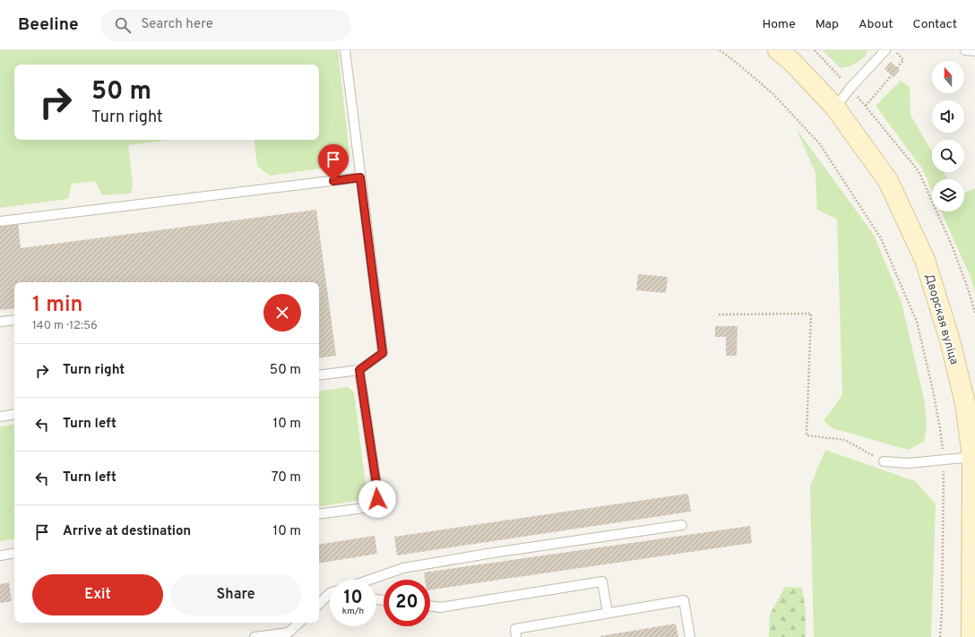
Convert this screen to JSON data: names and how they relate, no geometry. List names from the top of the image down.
{
  "streets": {
    "street": ["Дворская вуліца"]
  },
  "north": "top",
  "page": {
    "header": "Beeline",
    "search": "Search here",
    "nav": [
      "Home",
      "Map",
      "About",
      "Contact"
    ],
    "turn": ["50 m", "Turn right"],
    "heading": ["1 min", "140 m · 12:56"],
    "list": [
      {
        "name": "Turn right",
        "value": "50 m"
      },
      {
        "name": "Turn left",
        "value": "10 m"
      },
      {
        "name": "Turn left",
        "value": "70 m"
      },
      {
        "name": "Arrive at destination",
        "value": "10 m"
      }
    ],
    "buttons": ["Exit", "Share"],
    "speed": "10 km/h",
    "limit": "20"
  }
}
